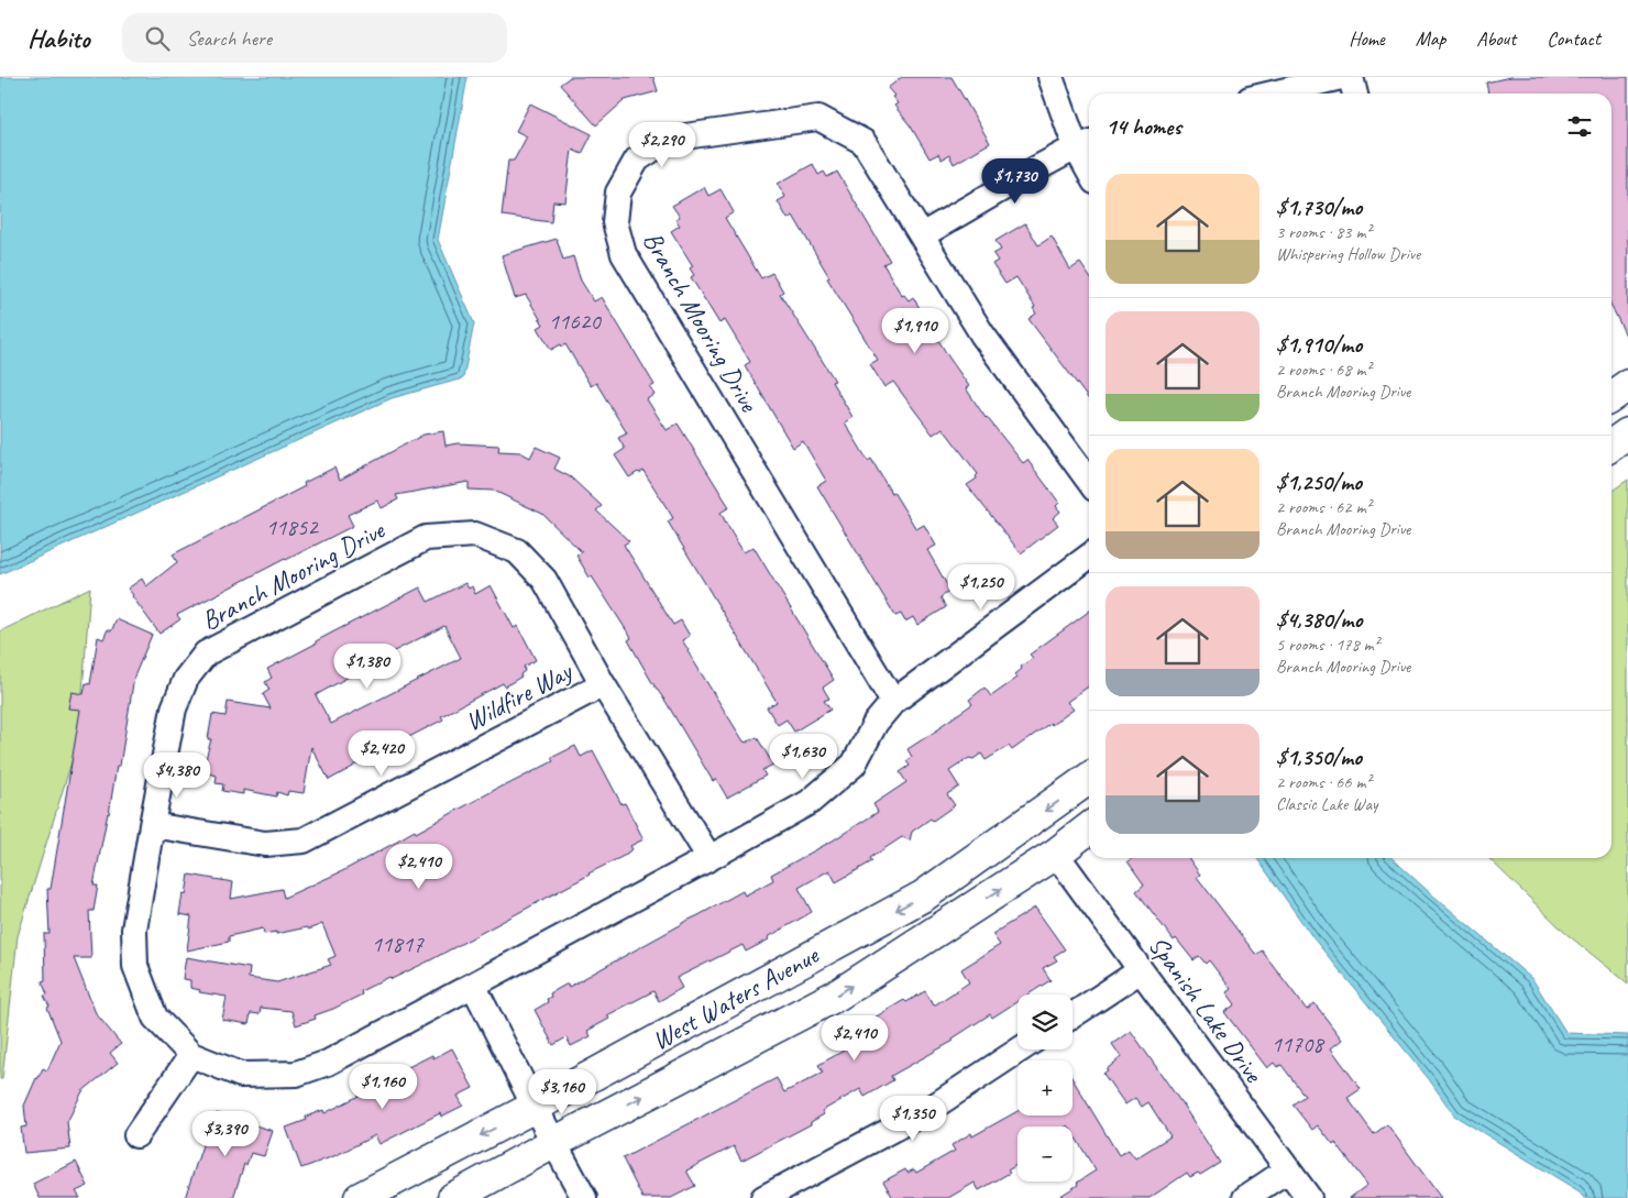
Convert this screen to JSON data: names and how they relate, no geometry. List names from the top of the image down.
{
  "streets": {
    "street": [
      "Branch Mooring Drive",
      "Wildfire Way",
      "West Waters Avenue",
      "Spanish Lake Drive"
    ]
  },
  "crossings": [
    ["Branch Mooring Drive", "Wildfire Way"],
    ["West Waters Avenue", "Spanish Lake Drive"]
  ],
  "house_numbers": [
    "11620",
    "11852",
    "11817",
    "11708"
  ],
  "page": {
    "header": "Habito",
    "search": "Search here",
    "nav": [
      "Home",
      "Map",
      "About",
      "Contact"
    ],
    "heading": "14 homes",
    "price": [
      "$2,290",
      "$1,730",
      "$1,910",
      "$1,250",
      "$1,380",
      "$2,420",
      "$1,630",
      "$4,380",
      "$2,410",
      "$2,410",
      "$1,160",
      "$3,160",
      "$1,350",
      "$3,390"
    ],
    "list": [
      {
        "name": "$1,730/mo",
        "note": "3 rooms · 83 m² · Whispering Hollow Drive"
      },
      {
        "name": "$1,910/mo",
        "note": "2 rooms · 68 m² · Branch Mooring Drive"
      },
      {
        "name": "$1,250/mo",
        "note": "2 rooms · 62 m² · Branch Mooring Drive"
      },
      {
        "name": "$4,380/mo",
        "note": "5 rooms · 178 m² · Branch Mooring Drive"
      },
      {
        "name": "$1,350/mo",
        "note": "2 rooms · 66 m² · Classic Lake Way"
      }
    ],
    "map_buttons": ["+", "−"]
  }
}
